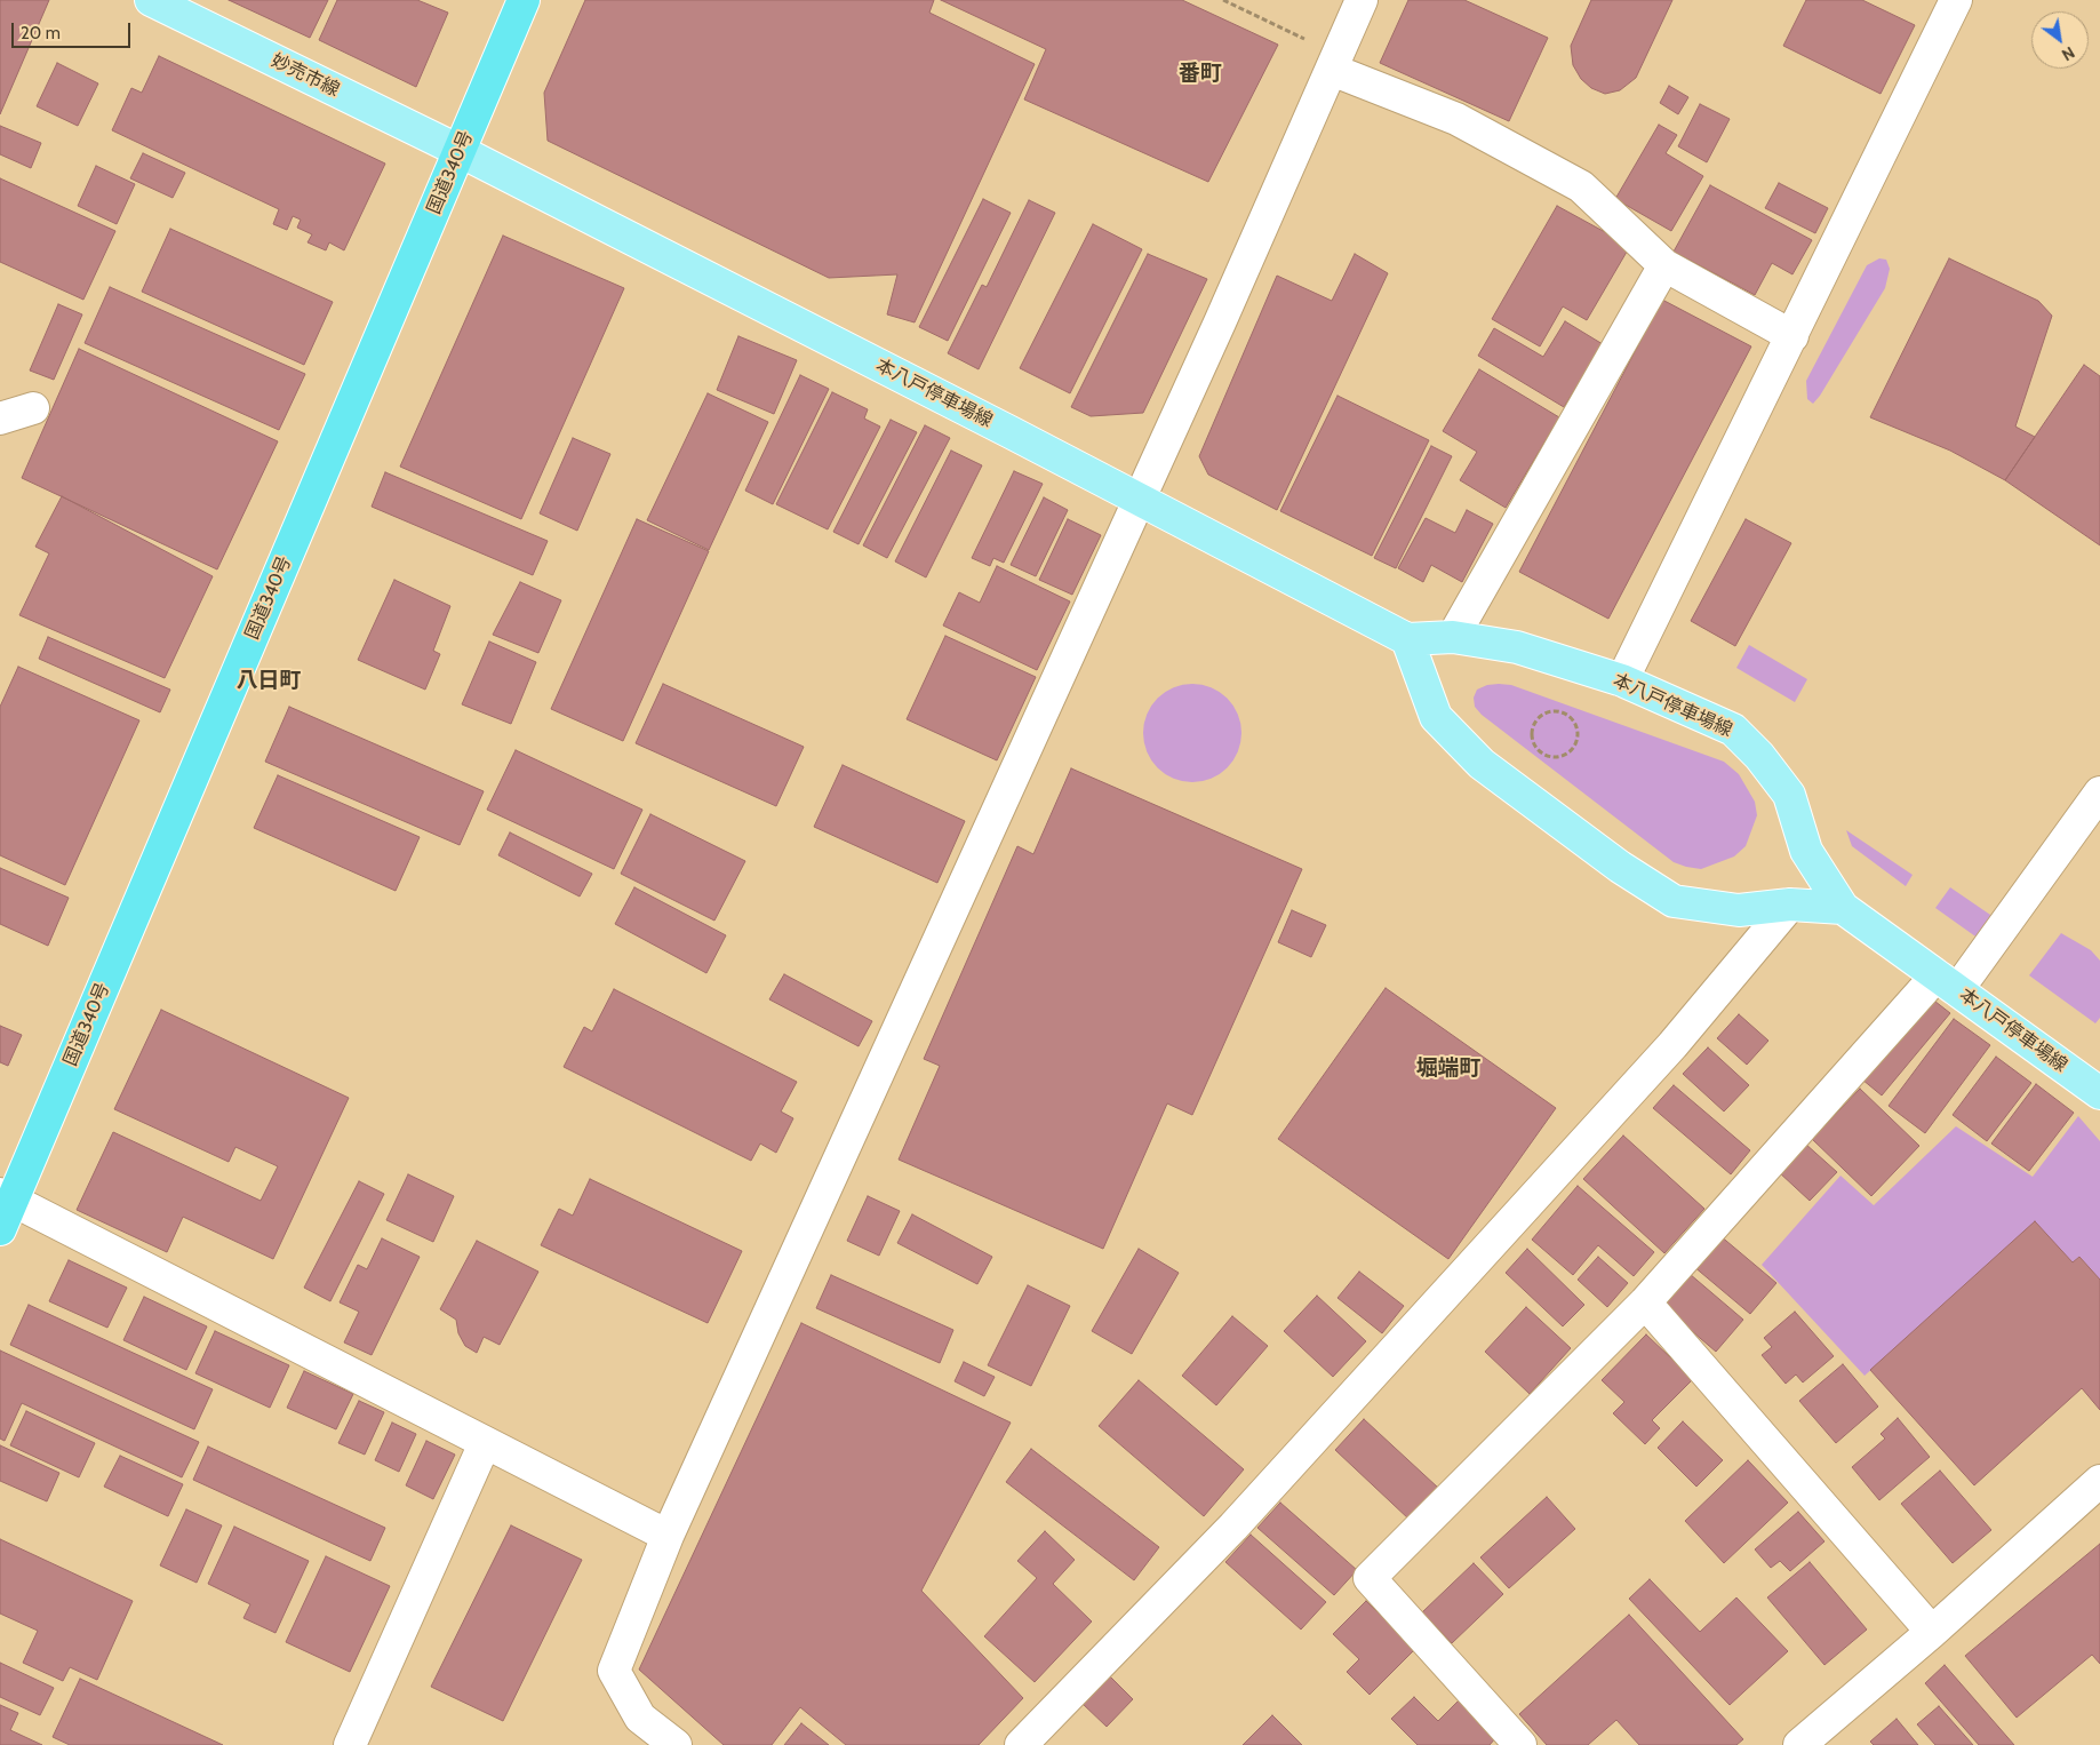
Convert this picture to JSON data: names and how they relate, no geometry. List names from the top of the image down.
{
  "streets": {
    "highway": ["国道340号"],
    "main road": ["妙売市線", "本八戸停車場線"]
  },
  "crossings": [
    ["妙売市線", "国道340号"],
    ["妙売市線", "本八戸停車場線"],
    ["国道340号", "本八戸停車場線"]
  ],
  "districts": ["番町", "八日町", "堀端町"],
  "scale_bar": "20 m",
  "north": "bottom right"
}
